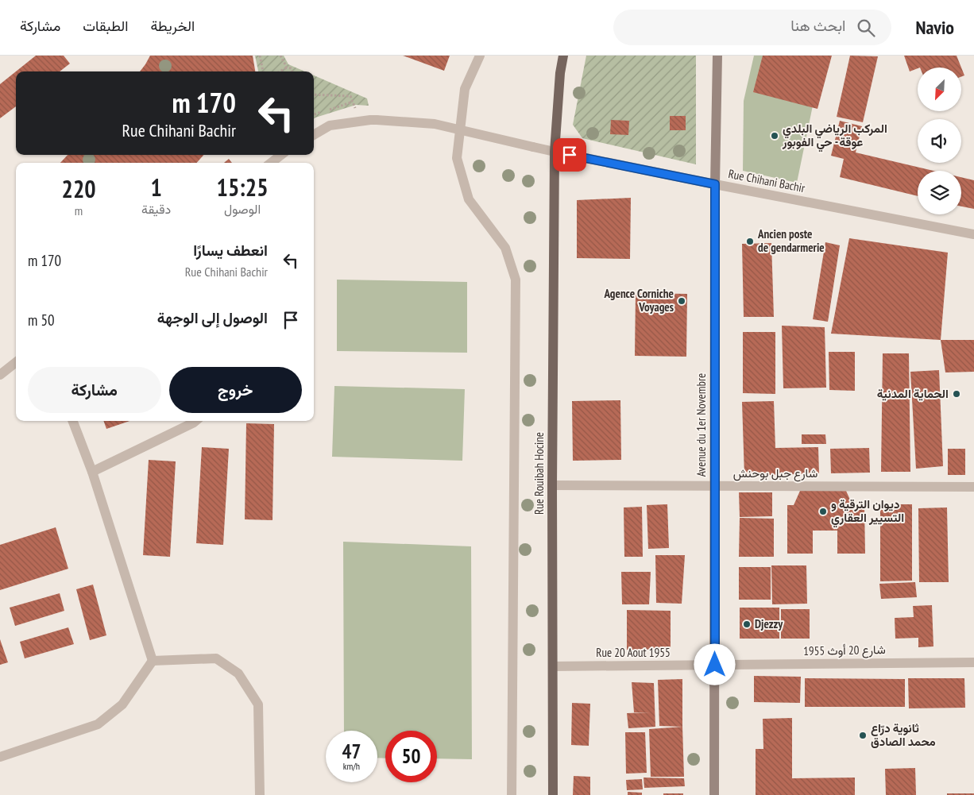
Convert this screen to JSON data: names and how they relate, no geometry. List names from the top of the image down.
{
  "streets": {
    "main road": ["Avenue du 1er Novembre", "Rue Rouibah Hocine"],
    "street": [
      "Rue Chihani Bachir",
      "شارع جبل بوحنش",
      "شارع 20 أوث 1955",
      "Rue 20 Aout 1955"
    ]
  },
  "crossings": [
    ["Rue Chihani Bachir", "Avenue du 1er Novembre"],
    ["Rue Chihani Bachir", "Rue Rouibah Hocine"],
    ["Avenue du 1er Novembre", "شارع جبل بوحنش"],
    ["Avenue du 1er Novembre", "شارع 20 أوث 1955"],
    ["Avenue du 1er Novembre", "Rue 20 Aout 1955"],
    ["Rue Rouibah Hocine", "شارع جبل بوحنش"],
    ["Rue Rouibah Hocine", "Rue 20 Aout 1955"],
    ["شارع 20 أوث 1955", "Rue 20 Aout 1955"]
  ],
  "places": [
    "المركب الرياضي البلدي عوقة - حي الفوبور",
    "Ancien poste de gendarmerie",
    "Agence Corniche Voyages",
    "الحماية المدنية",
    "ديوان الترقية و التسيير العقاري",
    "Djezzy",
    "ثانوية درّاع محمد الصادق"
  ],
  "north": "bottom left",
  "page": {
    "header": "Navio",
    "search": "ابحث هنا",
    "nav": ["الخريطة", "الطبقات", "مشاركة"],
    "turn": ["170 m", "Rue Chihani Bachir"],
    "eta": [
      "15:25",
      "الوصول",
      "1",
      "دقيقة",
      "220",
      "m"
    ],
    "list": [
      {
        "name": "انعطف يسارًا",
        "note": "Rue Chihani Bachir",
        "value": "170 m"
      },
      {
        "name": "الوصول إلى الوجهة",
        "value": "50 m"
      }
    ],
    "buttons": ["خروج", "مشاركة"],
    "speed": "47 km/h",
    "limit": "50"
  }
}
